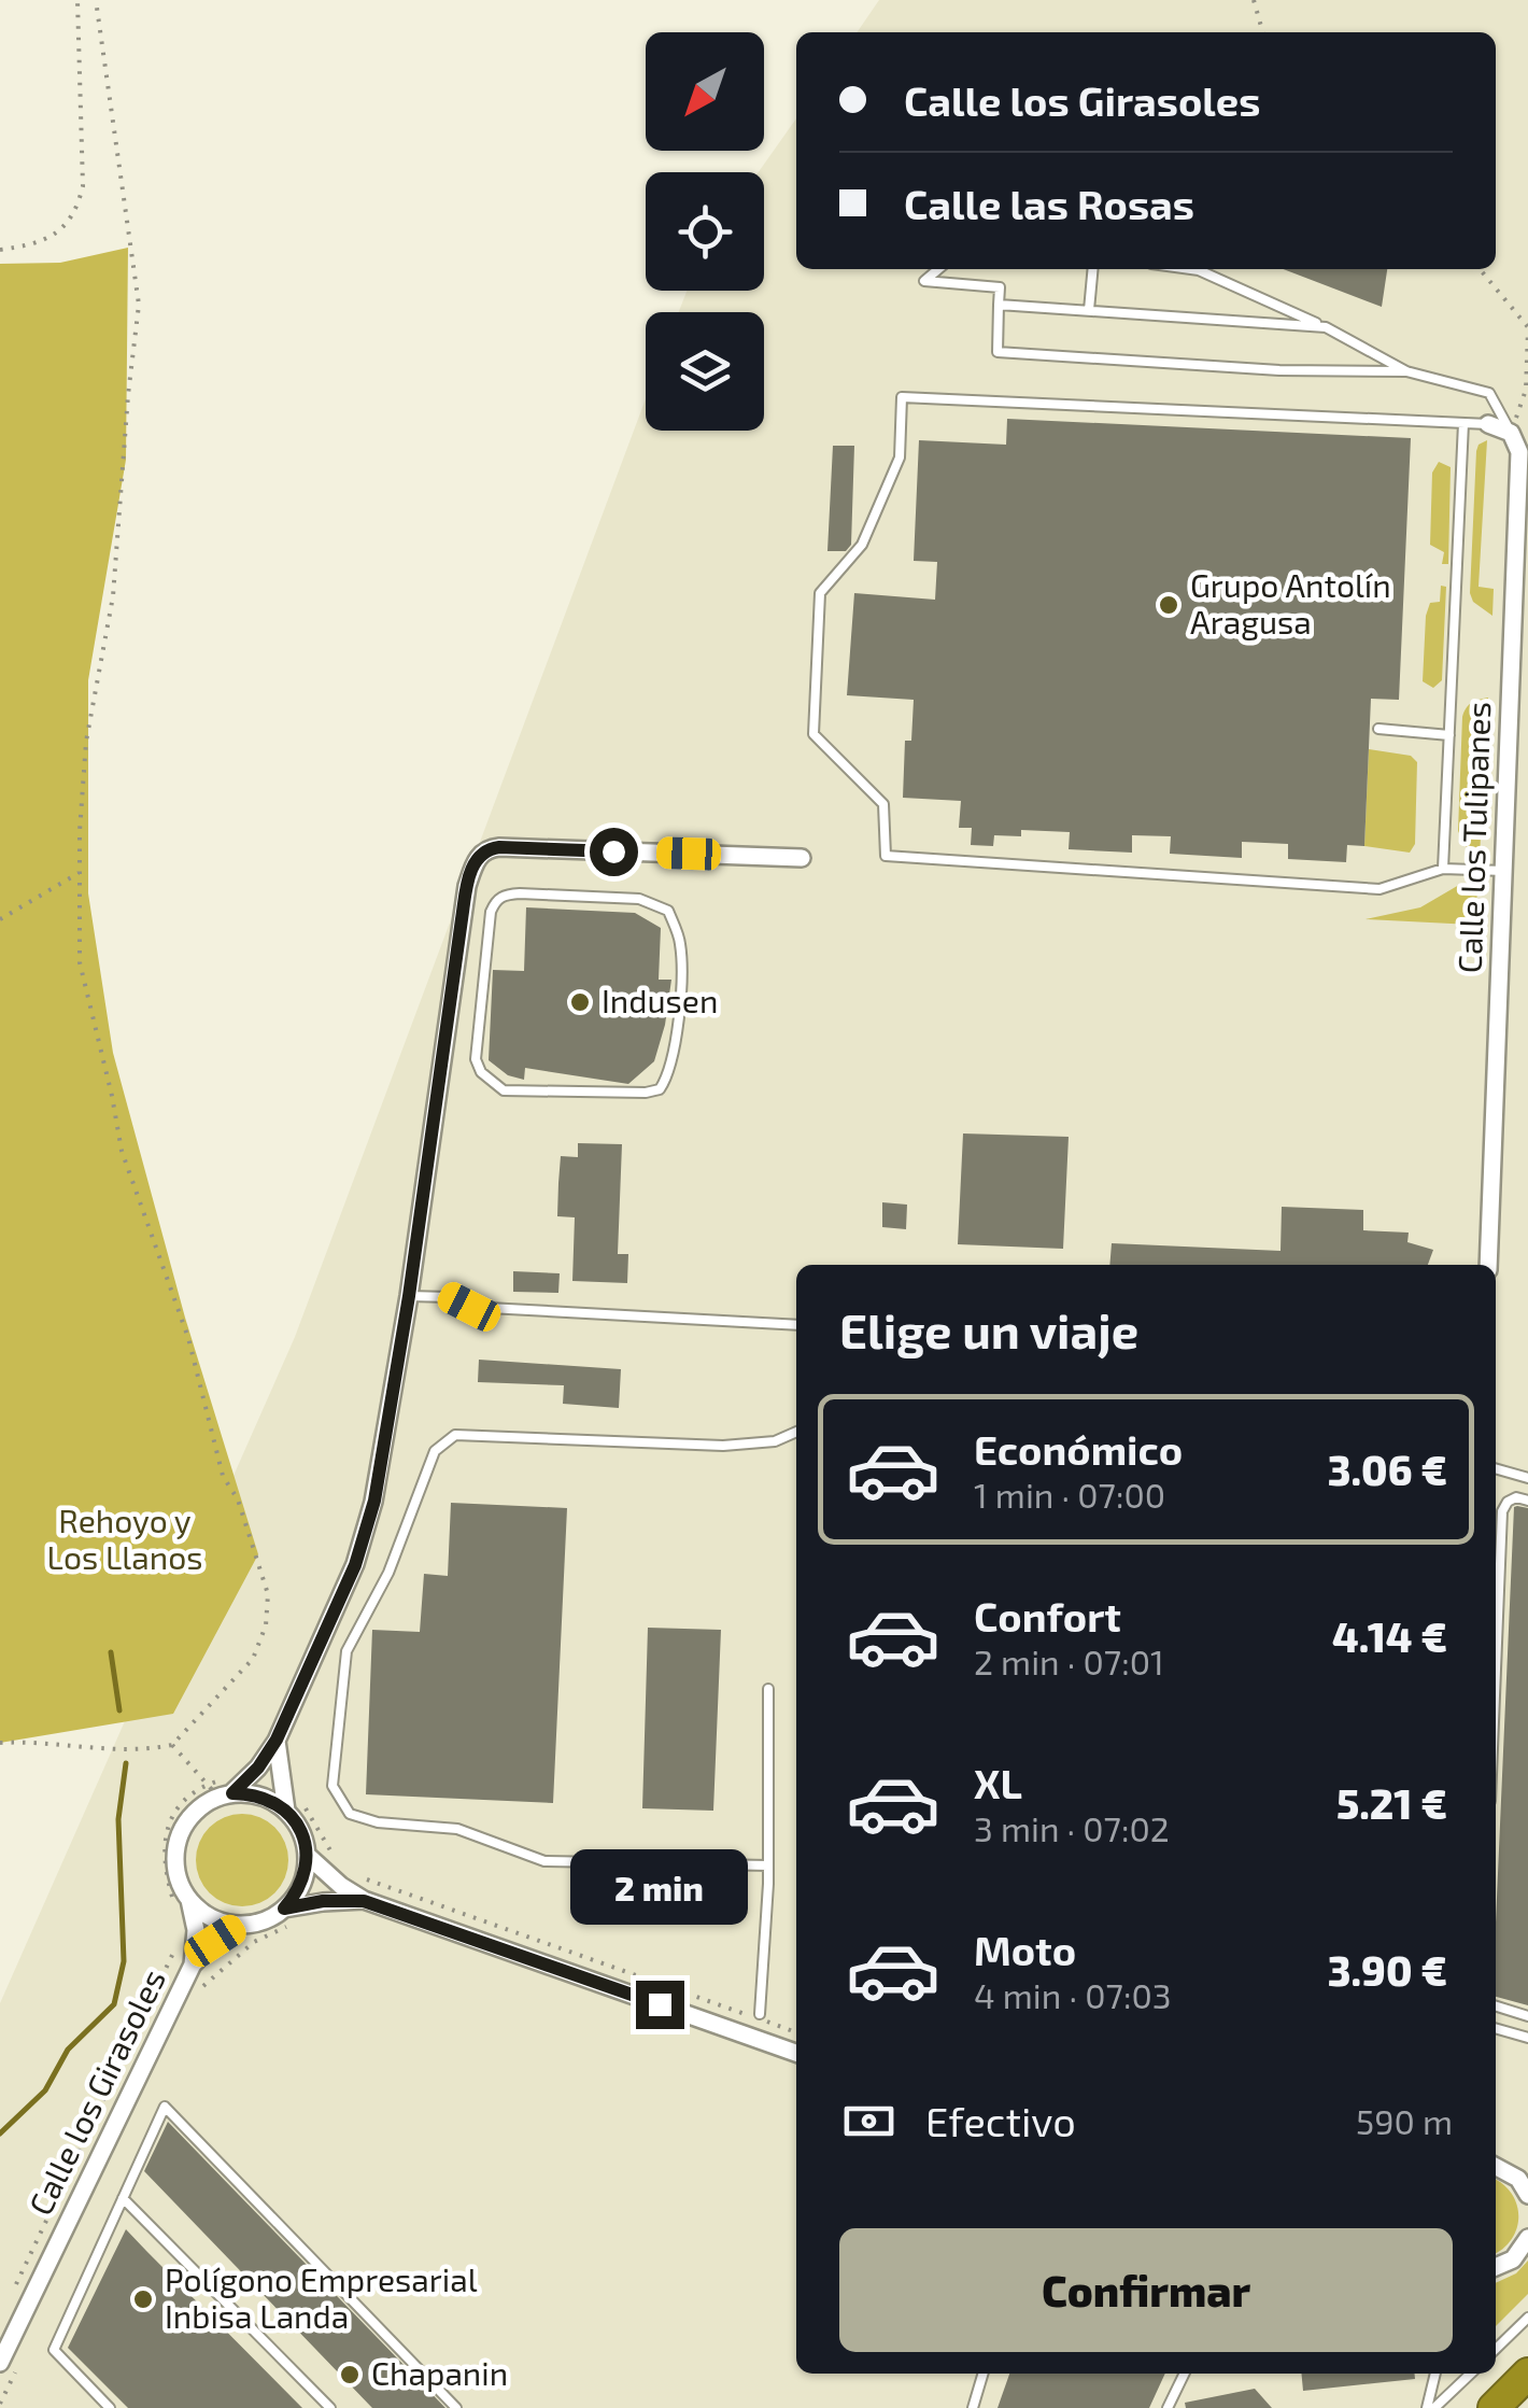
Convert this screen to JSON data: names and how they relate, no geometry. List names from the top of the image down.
{
  "streets": {
    "street": ["Calle los Tulipanes", "Calle los Girasoles"]
  },
  "parks": ["Rehoyo y Los Llanos"],
  "places": [
    "Grupo Antolín Aragusa",
    "Indusen",
    "Polígono Empresarial Inbisa Landa",
    "Chapanin"
  ],
  "north": "bottom left",
  "page": {
    "banner": ["Calle los Girasoles", "Calle las Rosas"],
    "heading": "Elige un viaje",
    "list": [
      {
        "name": "Económico",
        "note": "1 min · 07:00",
        "value": "3.06 €"
      },
      {
        "name": "Confort",
        "note": "2 min · 07:01",
        "value": "4.14 €"
      },
      {
        "name": "XL",
        "note": "3 min · 07:02",
        "value": "5.21 €"
      },
      {
        "name": "Moto",
        "note": "4 min · 07:03",
        "value": "3.90 €"
      }
    ],
    "bubble": "2 min",
    "pay": ["Efectivo", "590 m"],
    "buttons": "Confirmar"
  }
}
